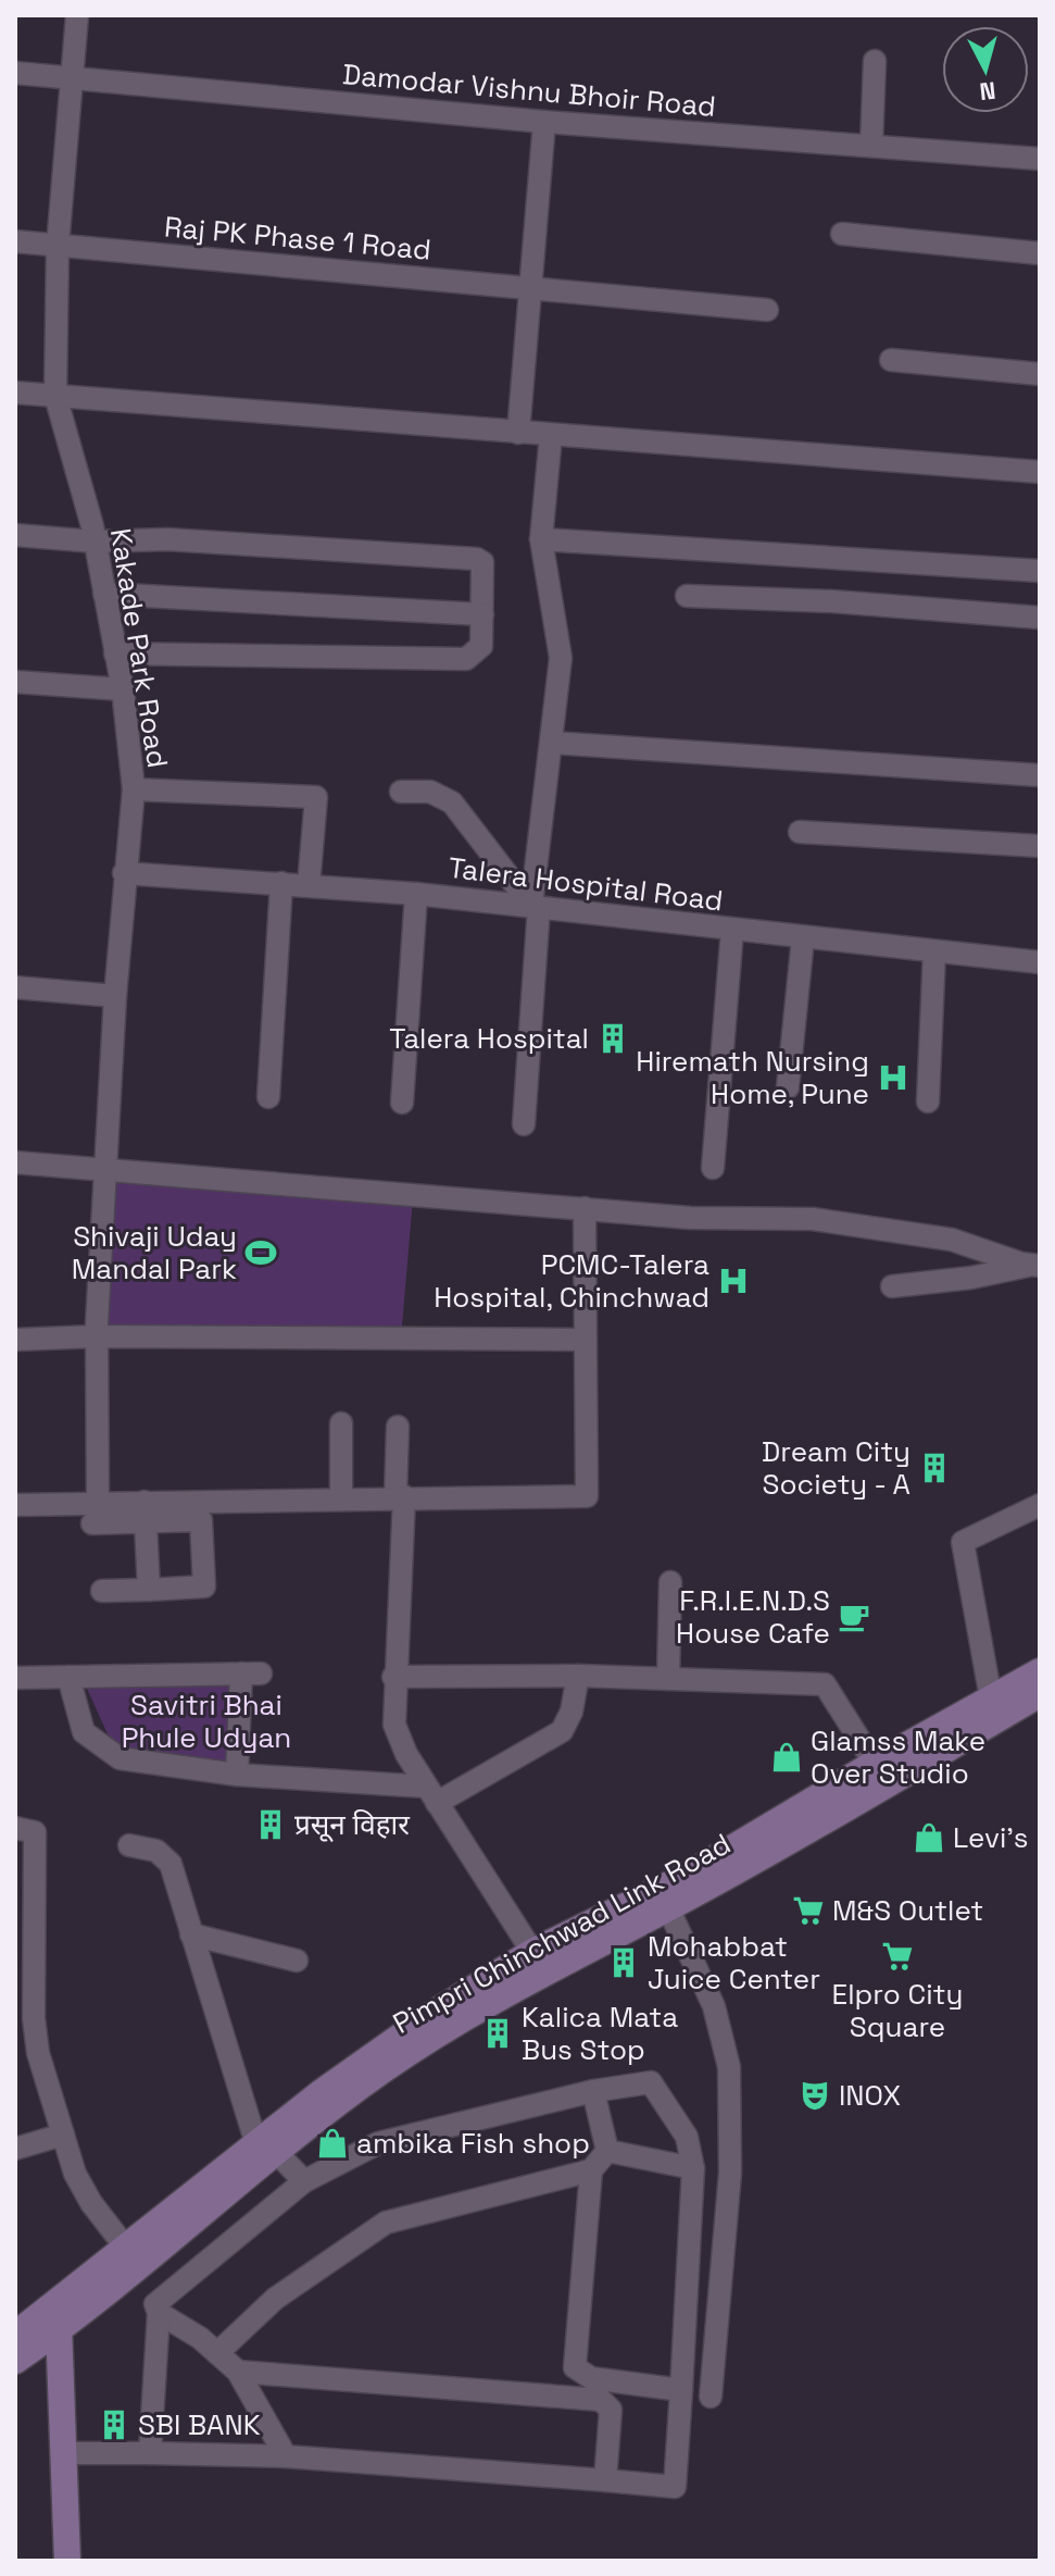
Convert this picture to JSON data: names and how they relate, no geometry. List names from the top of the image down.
{
  "streets": {
    "main road": ["Pimpri Chinchwad Link Road"],
    "street": [
      "Damodar Vishnu Bhoir Road",
      "Raj PK Phase 1 Road",
      "Kakade Park Road",
      "Talera Hospital Road"
    ]
  },
  "crossings": [
    ["Damodar Vishnu Bhoir Road", "Kakade Park Road"],
    ["Raj PK Phase 1 Road", "Kakade Park Road"],
    ["Kakade Park Road", "Talera Hospital Road"]
  ],
  "parks": ["Savitri Bhai Phule Udyan"],
  "places": {
    "building": [
      "Talera Hospital",
      "Dream City Society - A",
      "प्रसून विहार",
      "Mohabbat Juice Center",
      "Kalica Mata Bus Stop",
      "SBI BANK"
    ],
    "hospital": ["Hiremath Nursing Home, Pune", "PCMC-Talera Hospital, Chinchwad"],
    "sports": ["Shivaji Uday Mandal Park"],
    "cafe": ["F.R.I.E.N.D.S House Cafe"],
    "shop": ["Glamss Make Over Studio", "Levi's", "ambika Fish shop"],
    "supermarket": ["M&S Outlet", "Elpro City Square"],
    "theatre": ["INOX"]
  },
  "north": "bottom"
}
